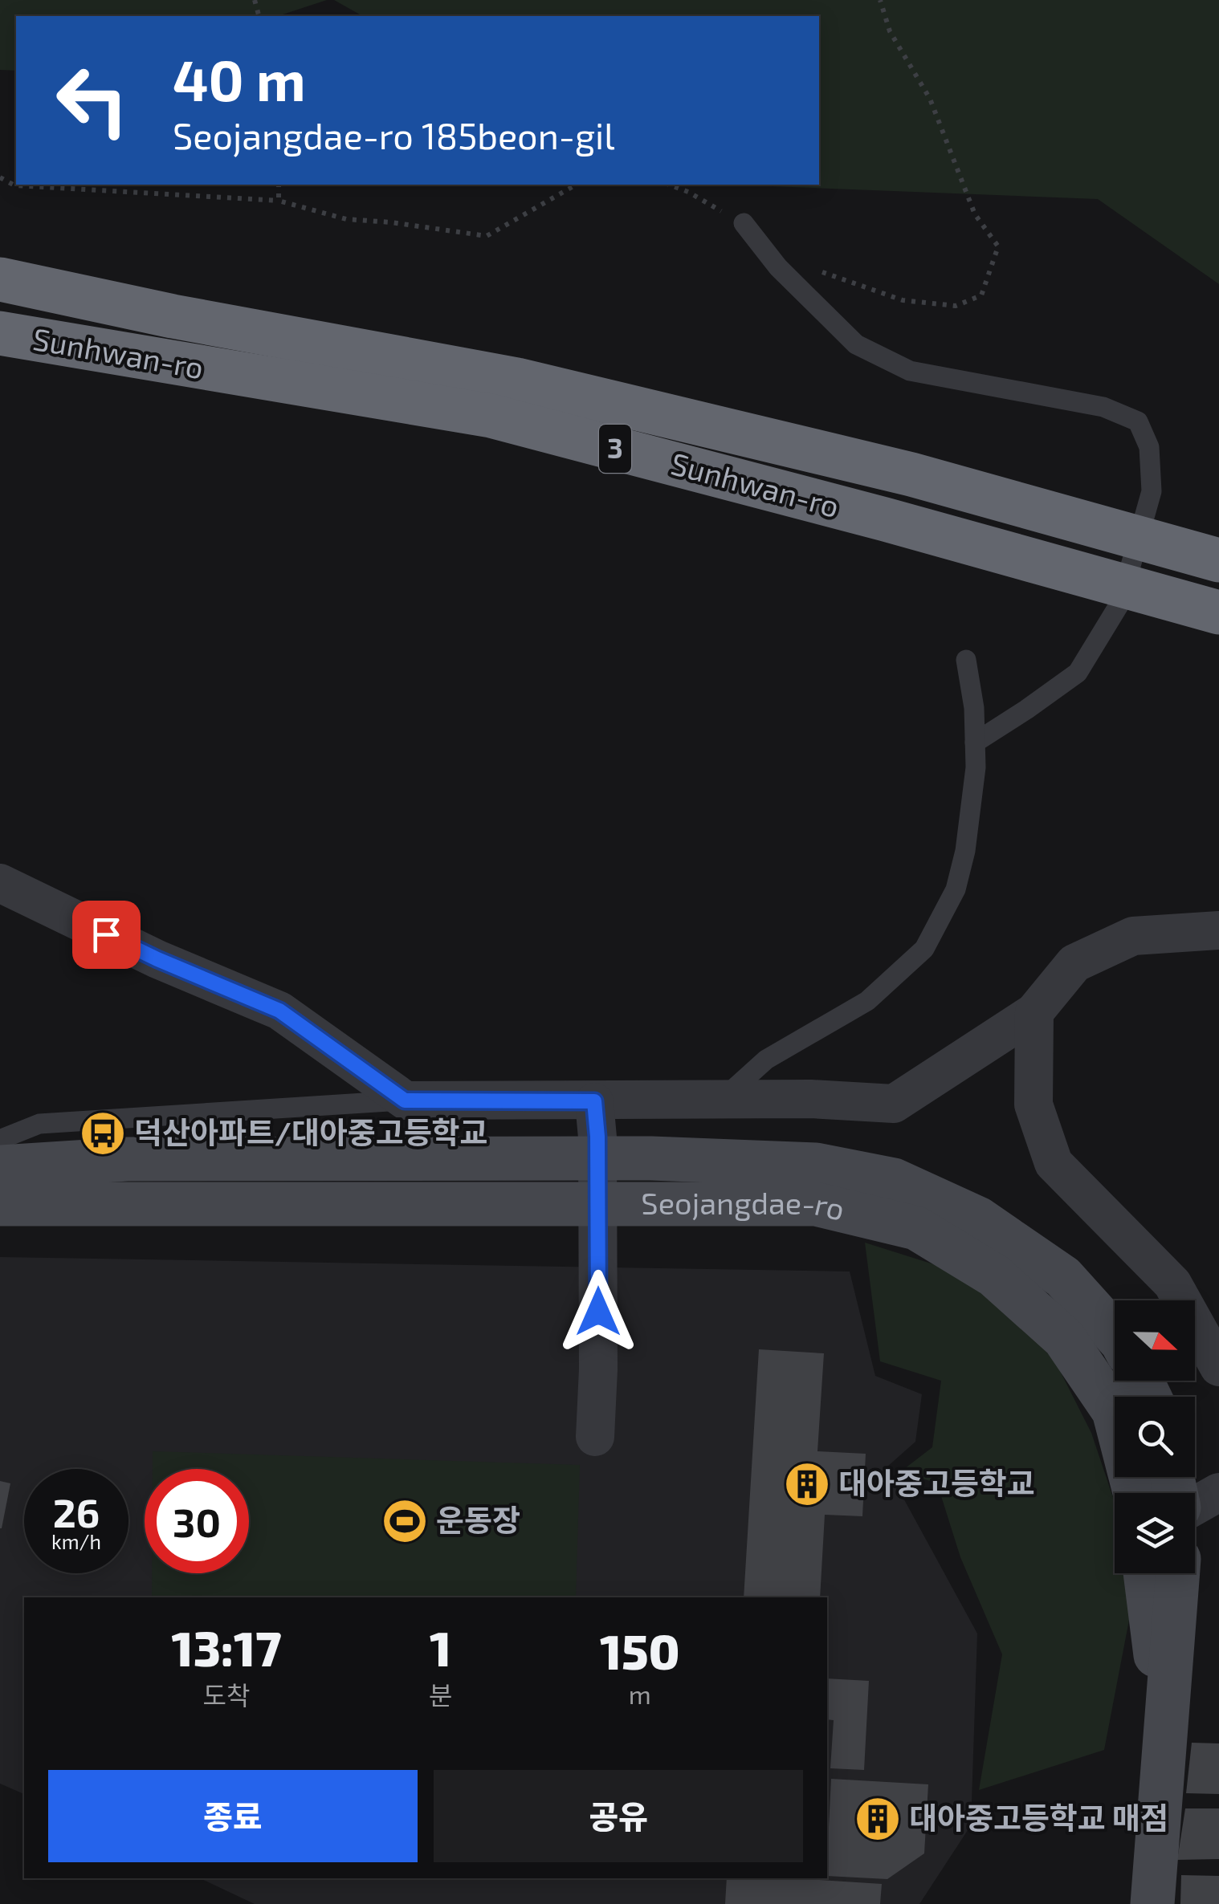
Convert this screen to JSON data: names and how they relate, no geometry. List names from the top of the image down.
{
  "streets": {
    "highway": ["Sunhwan-ro", "3"],
    "street": ["Seojangdae-ro"]
  },
  "places": {
    "bus stop": ["덕산아파트/대아중고등학교"],
    "building": ["대아중고등학교", "대아중고등학교 매점"],
    "sports": ["운동장"]
  },
  "north": "right",
  "page": {
    "turn": ["40 m", "Seojangdae-ro 185beon-gil"],
    "speed": "26 km/h",
    "limit": "30",
    "eta": [
      "13:17",
      "도착",
      "1",
      "분",
      "150",
      "m"
    ],
    "buttons": ["종료", "공유"]
  }
}
